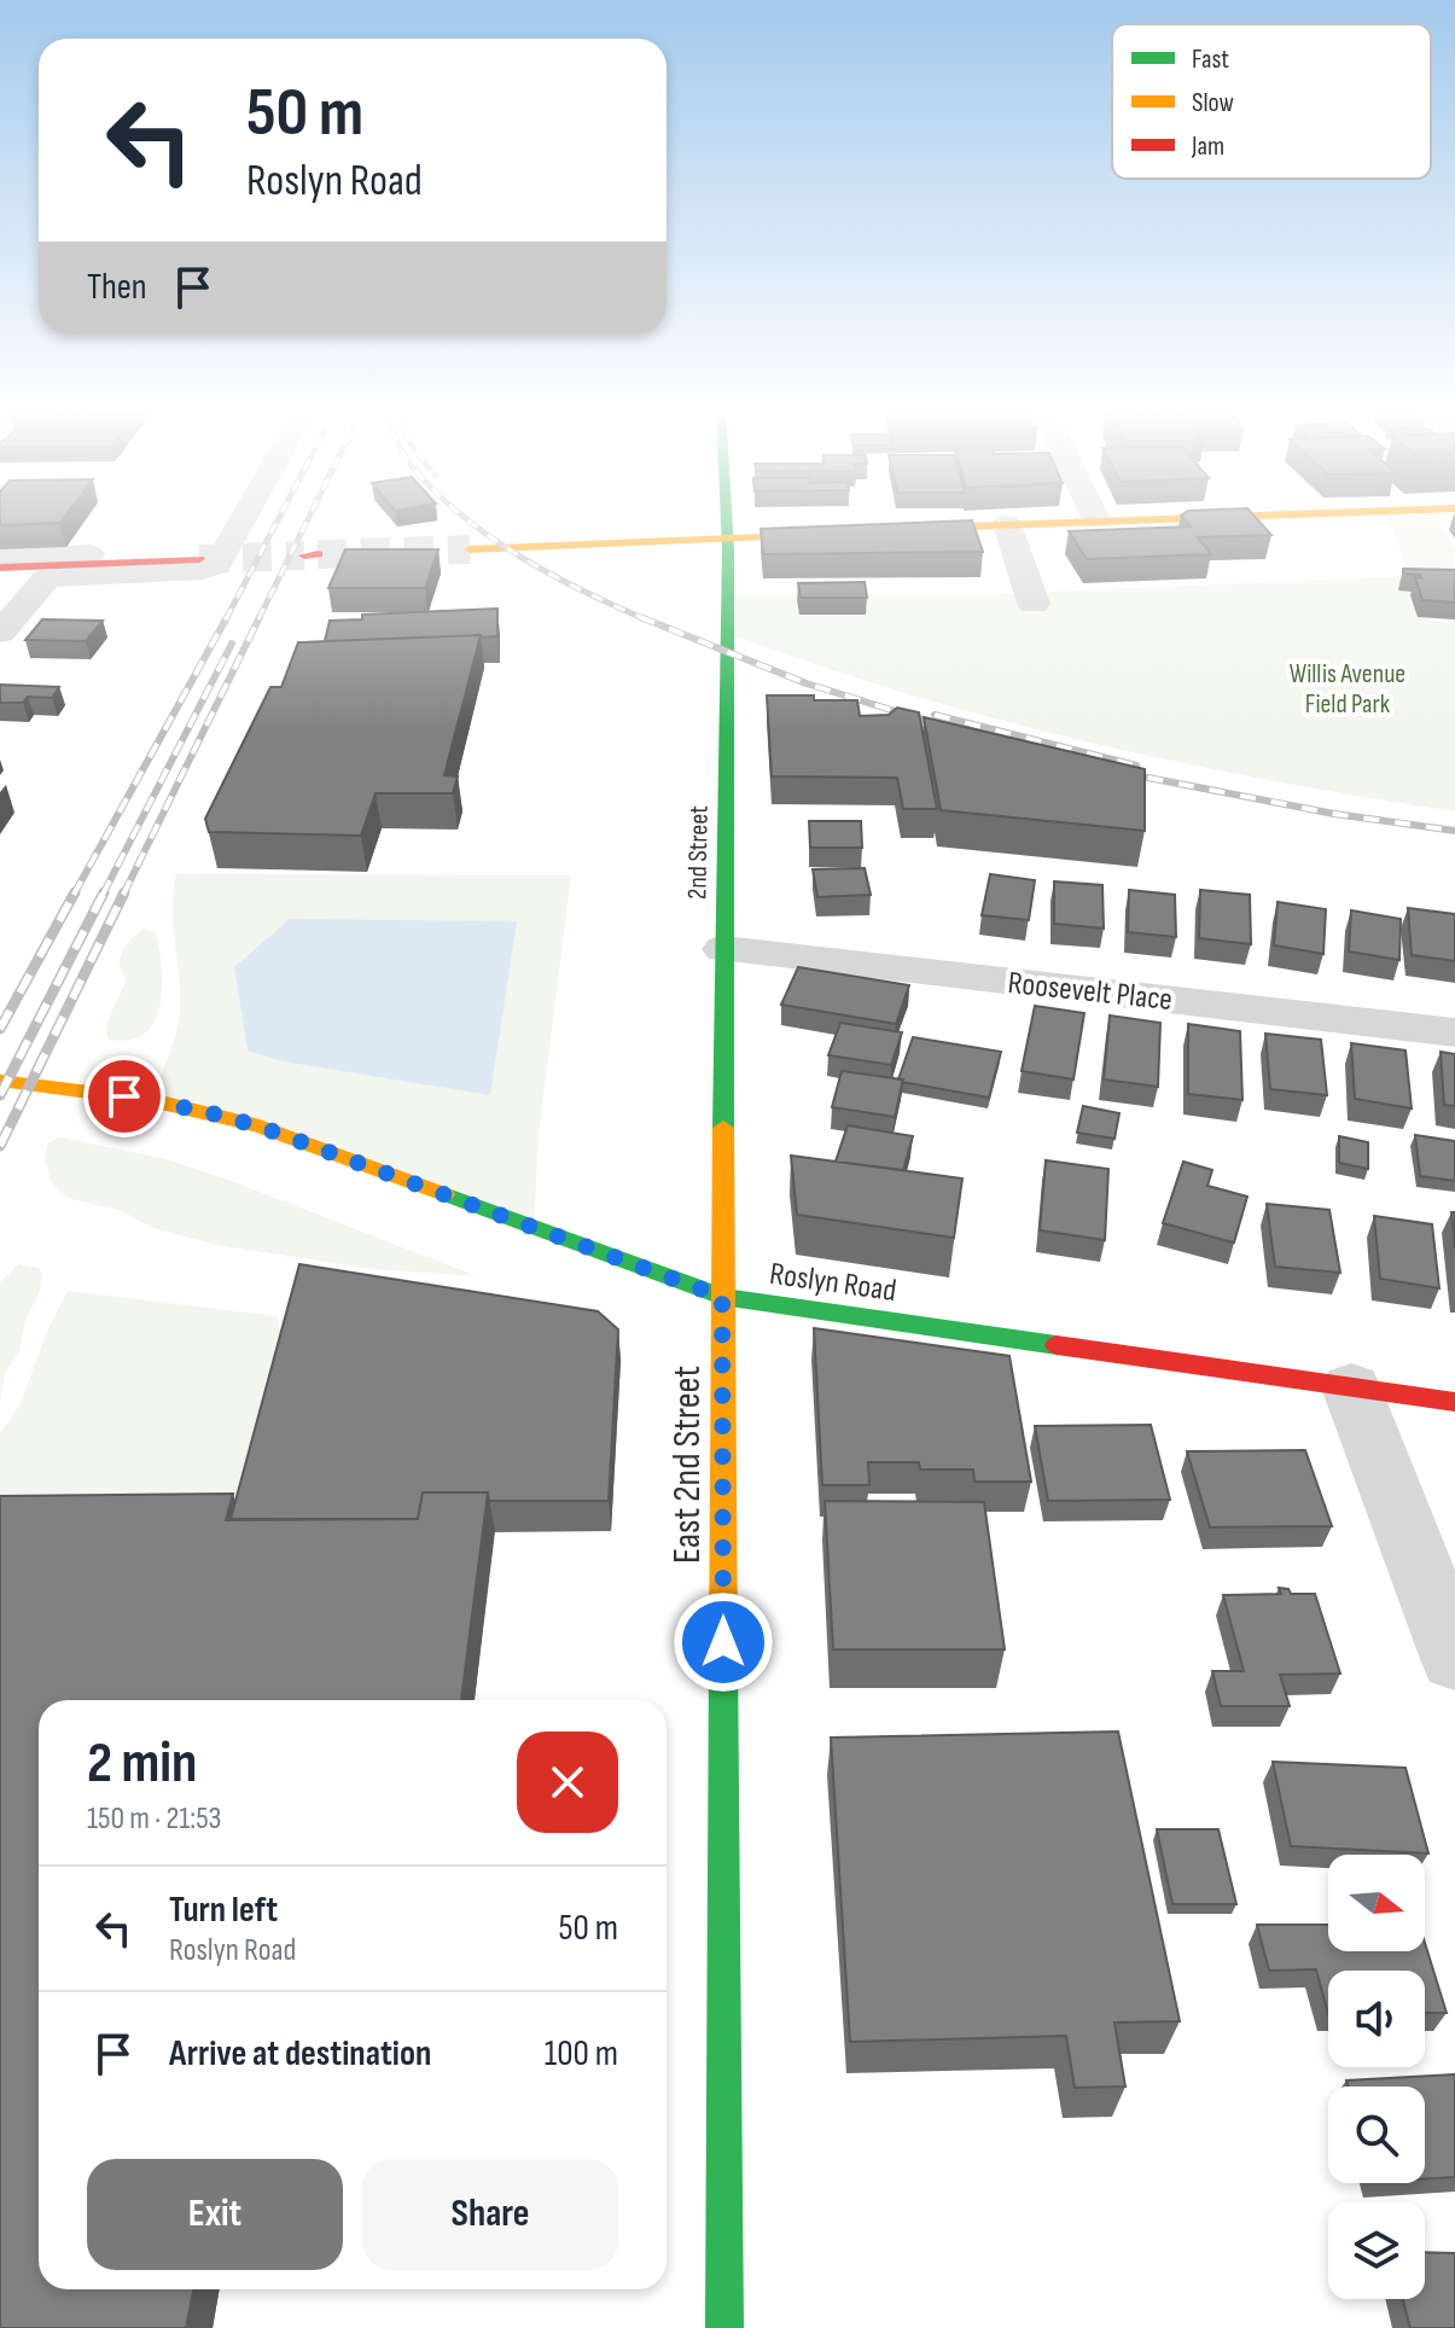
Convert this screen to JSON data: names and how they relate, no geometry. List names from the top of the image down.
{
  "streets": {
    "main road": ["2nd Street", "Roslyn Road", "East 2nd Street"],
    "street": ["Roosevelt Place"]
  },
  "crossings": [
    ["2nd Street", "Roosevelt Place"],
    ["2nd Street", "Roslyn Road"],
    ["2nd Street", "East 2nd Street"],
    ["Roslyn Road", "East 2nd Street"]
  ],
  "parks": ["Willis Avenue Field Park"],
  "legend": ["Fast", "Slow", "Jam"],
  "north": "right",
  "page": {
    "turn": ["50 m", "Roslyn Road"],
    "then": "Then",
    "heading": ["2 min", "150 m · 21:53"],
    "list": [
      {
        "name": "Turn left",
        "note": "Roslyn Road",
        "value": "50 m"
      },
      {
        "name": "Arrive at destination",
        "value": "100 m"
      }
    ],
    "buttons": ["Exit", "Share"]
  }
}
